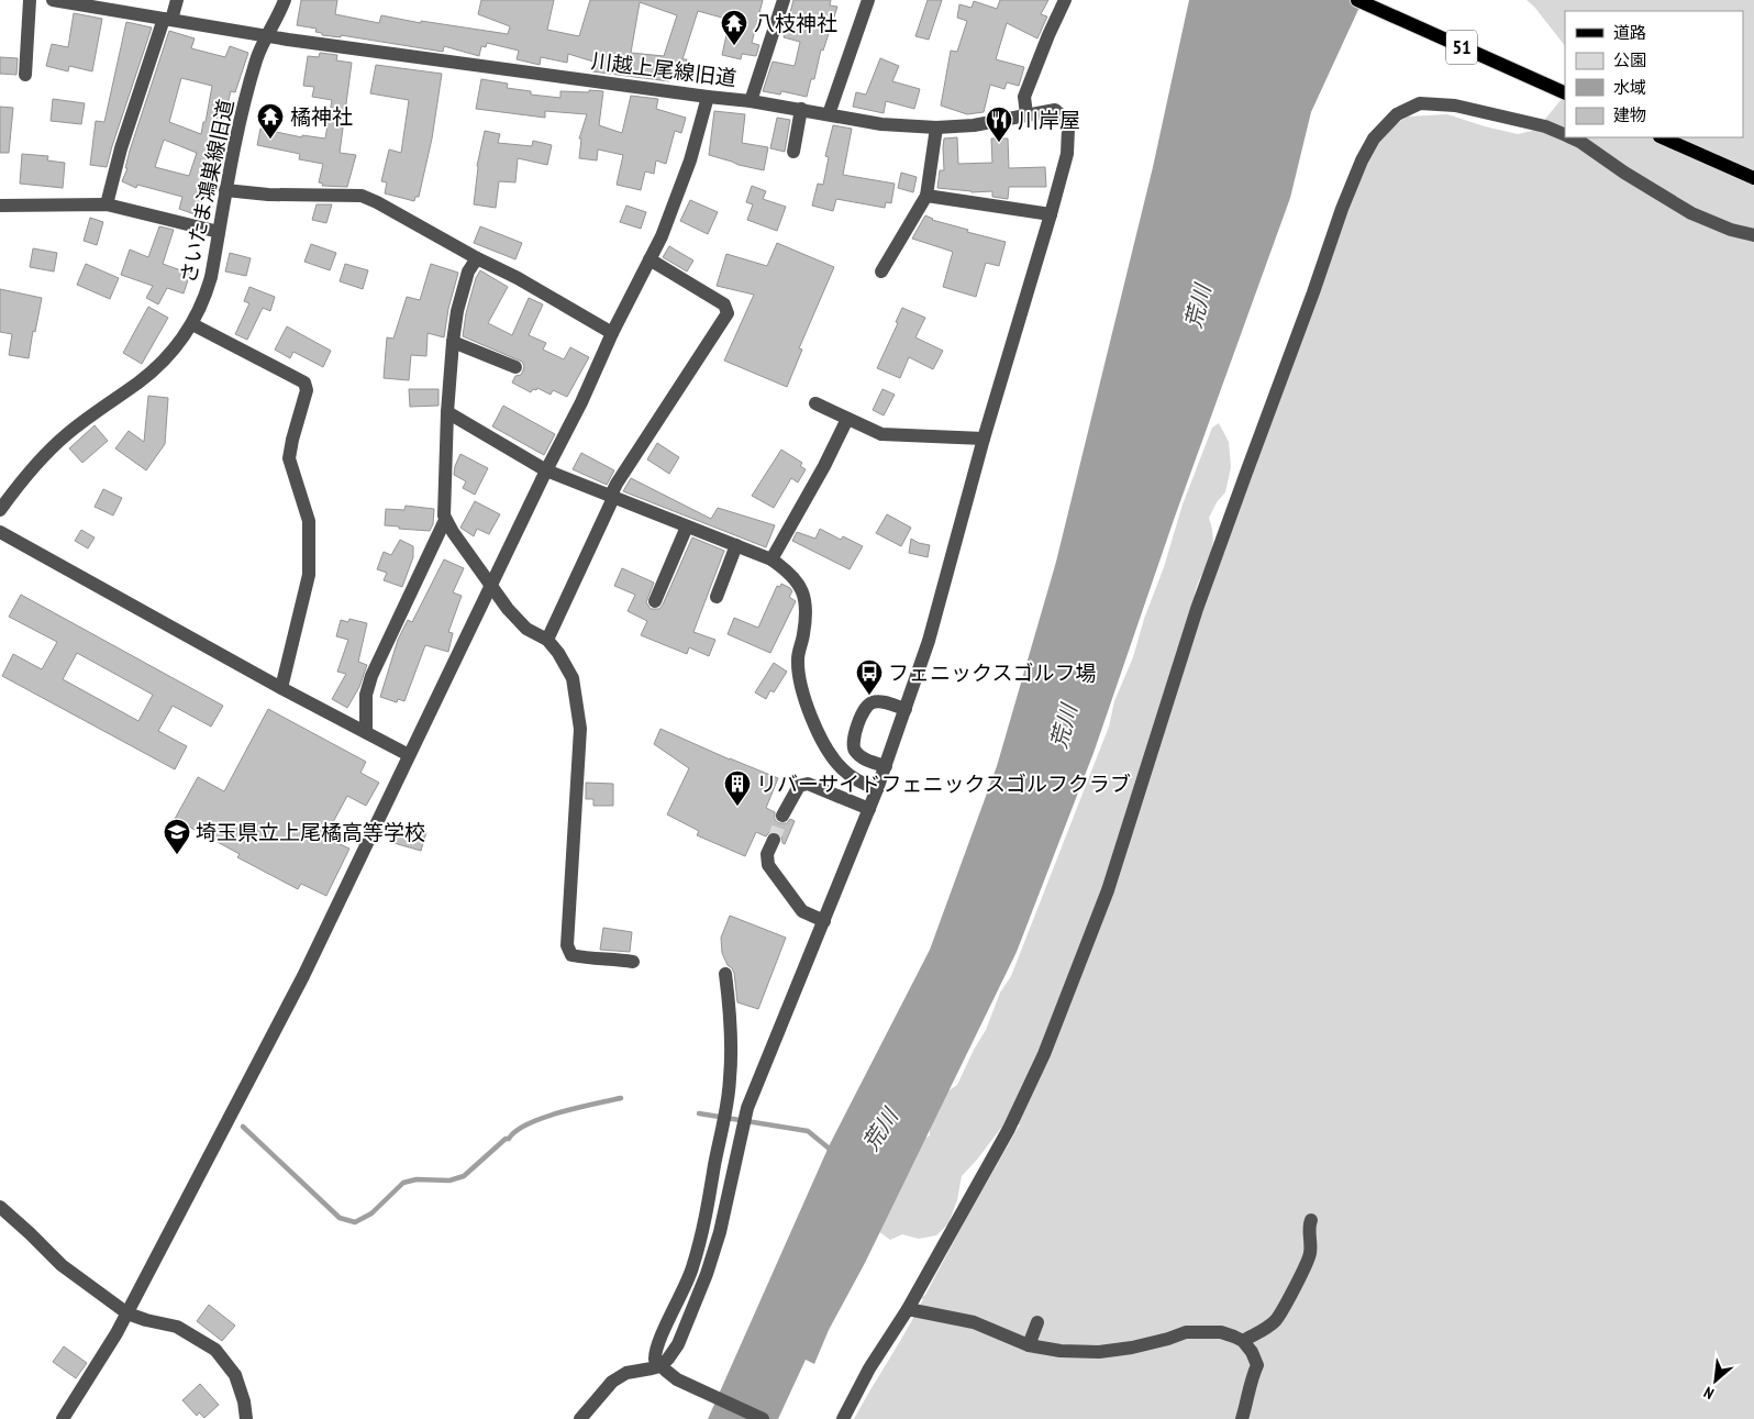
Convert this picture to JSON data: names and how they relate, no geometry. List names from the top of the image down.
{
  "streets": {
    "main road": ["51"],
    "street": ["川越上尾線旧道", "さいたま鴻巣線旧道"]
  },
  "crossings": [
    ["川越上尾線旧道", "さいたま鴻巣線旧道"]
  ],
  "water": ["荒川"],
  "places": {
    "temple": ["八枝神社", "橘神社"],
    "restaurant": ["川岸屋"],
    "bus stop": ["フェニックスゴルフ場"],
    "building": ["リバーサイドフェニックスゴルフクラブ"],
    "school or university": ["埼玉県立上尾橘高等学校"]
  },
  "legend": [
    "道路",
    "公園",
    "水域",
    "建物"
  ],
  "north": "bottom left"
}
